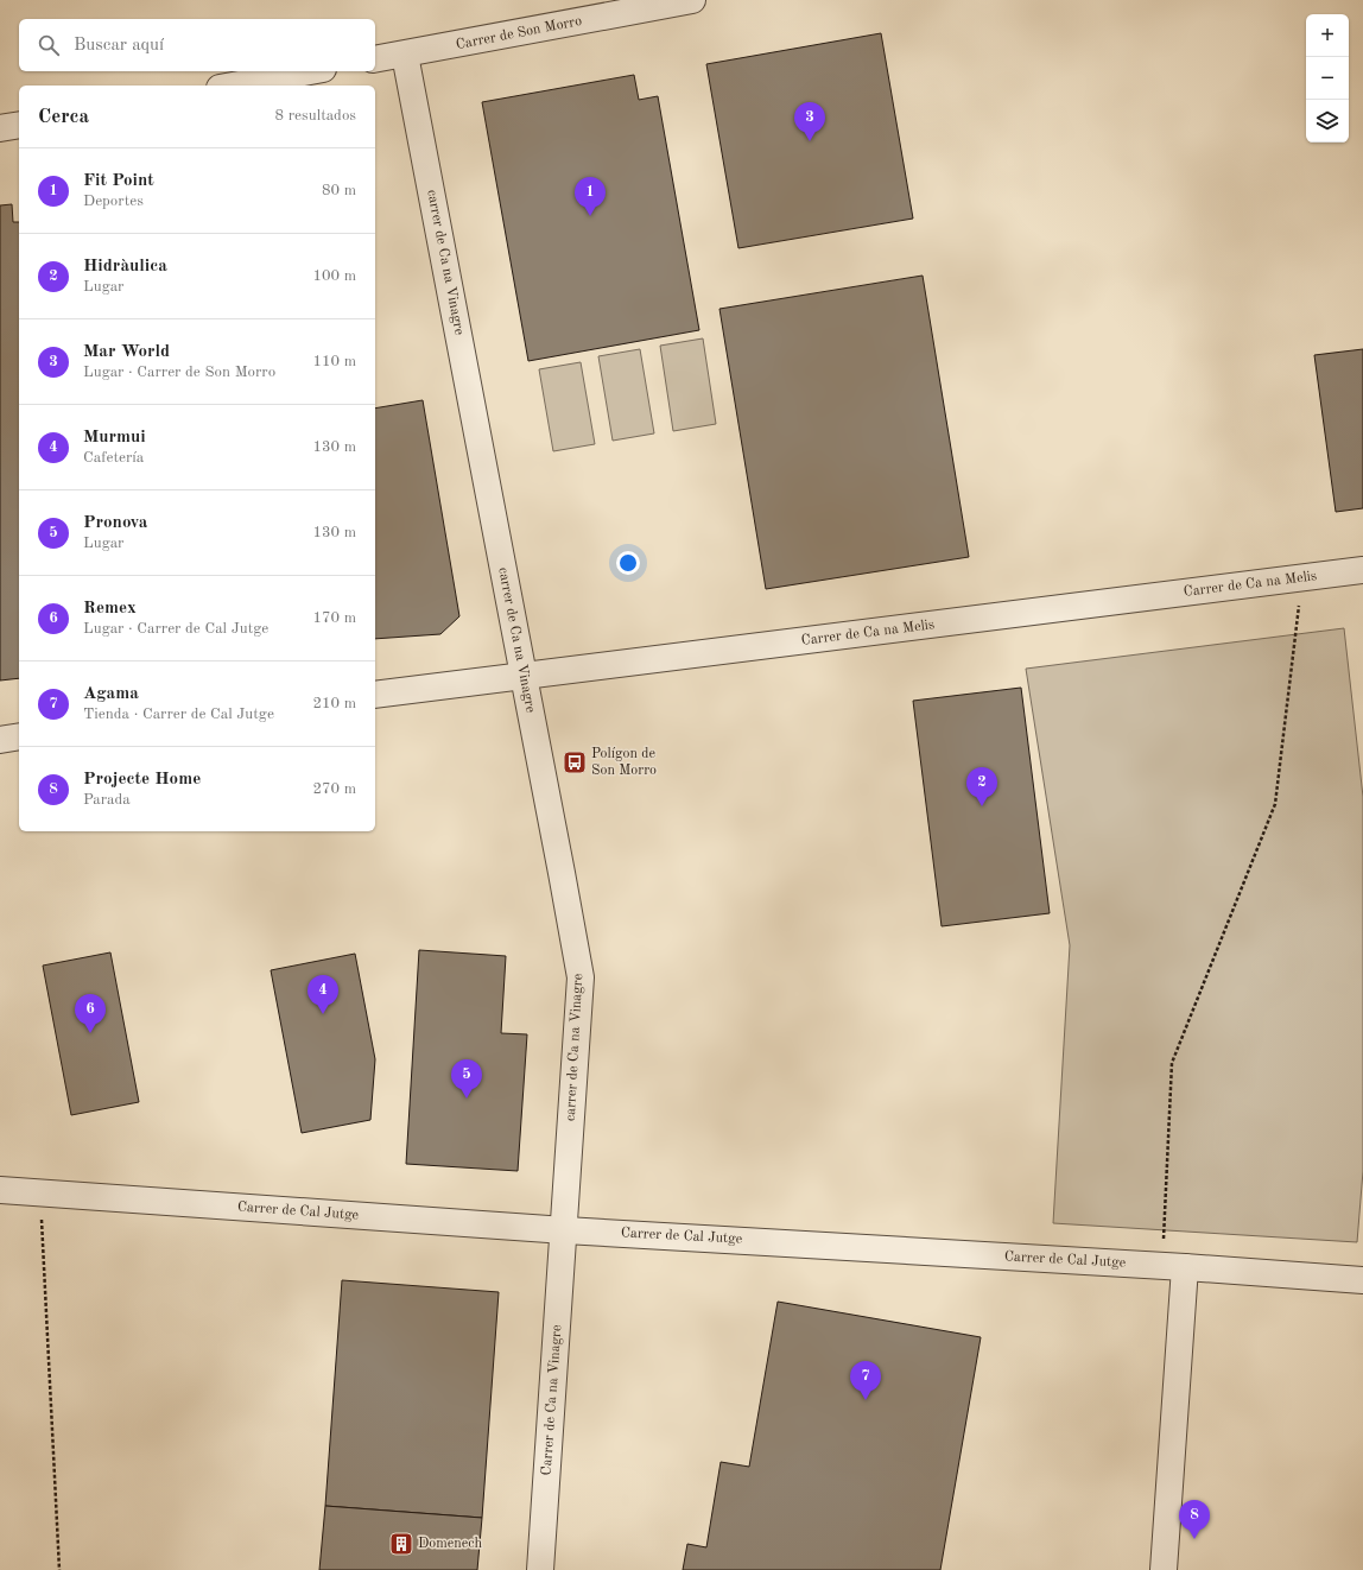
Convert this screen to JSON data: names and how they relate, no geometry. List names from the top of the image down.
{
  "streets": {
    "street": [
      "Carrer de Son Morro",
      "carrer de Ca na Vinagre",
      "Carrer de Ca na Melis",
      "Carrer de Cal Jutge",
      "Carrer de Ca na Vinagre"
    ]
  },
  "crossings": [
    ["Carrer de Son Morro", "carrer de Ca na Vinagre"],
    ["carrer de Ca na Vinagre", "Carrer de Ca na Melis"],
    ["carrer de Ca na Vinagre", "Carrer de Cal Jutge"],
    ["carrer de Ca na Vinagre", "Carrer de Ca na Vinagre"],
    ["Carrer de Cal Jutge", "Carrer de Ca na Vinagre"]
  ],
  "places": {
    "bus stop": ["Polígon de Son Morro"],
    "building": ["Domenech"]
  },
  "page": {
    "map_buttons": ["+", "−"],
    "search": "Buscar aquí",
    "heading": ["Cerca", "8 resultados"],
    "pins": [
      "3",
      "1",
      "2",
      "4",
      "6",
      "5",
      "7",
      "8"
    ],
    "list": [
      {
        "mark": "1",
        "name": "Fit Point",
        "note": "Deportes",
        "value": "80 m"
      },
      {
        "mark": "2",
        "name": "Hidràulica",
        "note": "Lugar",
        "value": "100 m"
      },
      {
        "mark": "3",
        "name": "Mar World",
        "note": "Lugar · Carrer de Son Morro",
        "value": "110 m"
      },
      {
        "mark": "4",
        "name": "Murmui",
        "note": "Cafetería",
        "value": "130 m"
      },
      {
        "mark": "5",
        "name": "Pronova",
        "note": "Lugar",
        "value": "130 m"
      },
      {
        "mark": "6",
        "name": "Remex",
        "note": "Lugar · Carrer de Cal Jutge",
        "value": "170 m"
      },
      {
        "mark": "7",
        "name": "Agama",
        "note": "Tienda · Carrer de Cal Jutge",
        "value": "210 m"
      },
      {
        "mark": "8",
        "name": "Projecte Home",
        "note": "Parada",
        "value": "270 m"
      }
    ]
  }
}
